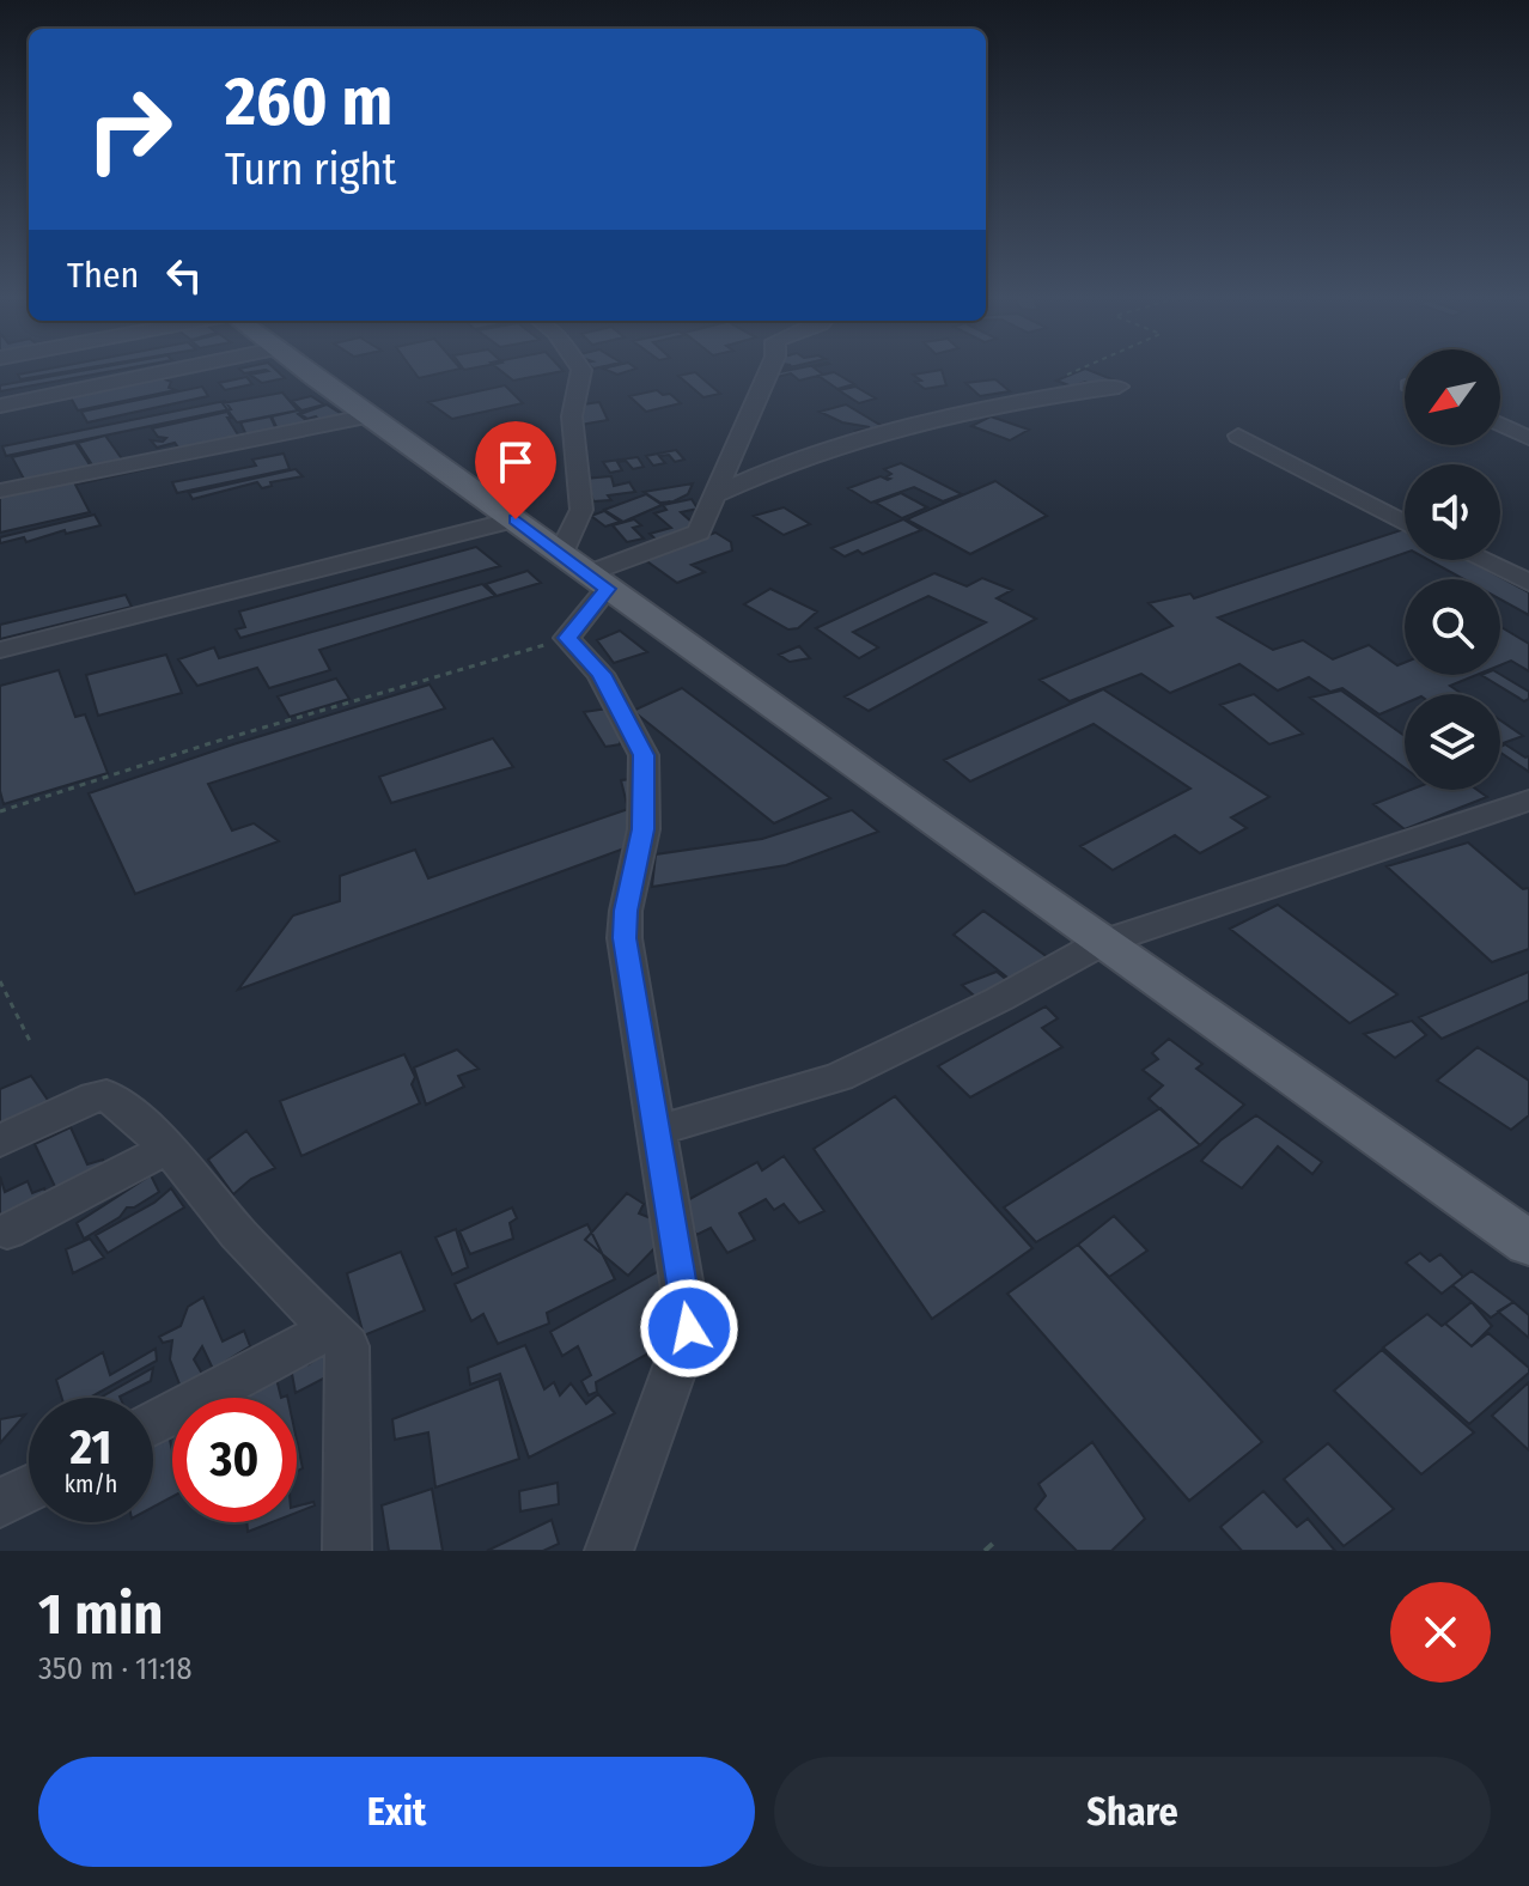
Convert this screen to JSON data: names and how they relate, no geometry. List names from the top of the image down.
{
  "north": "bottom left",
  "page": {
    "turn": ["260 m", "Turn right"],
    "then": "Then",
    "speed": "21 km/h",
    "limit": "30",
    "heading": ["1 min", "350 m · 11:18"],
    "buttons": ["Exit", "Share"]
  }
}
